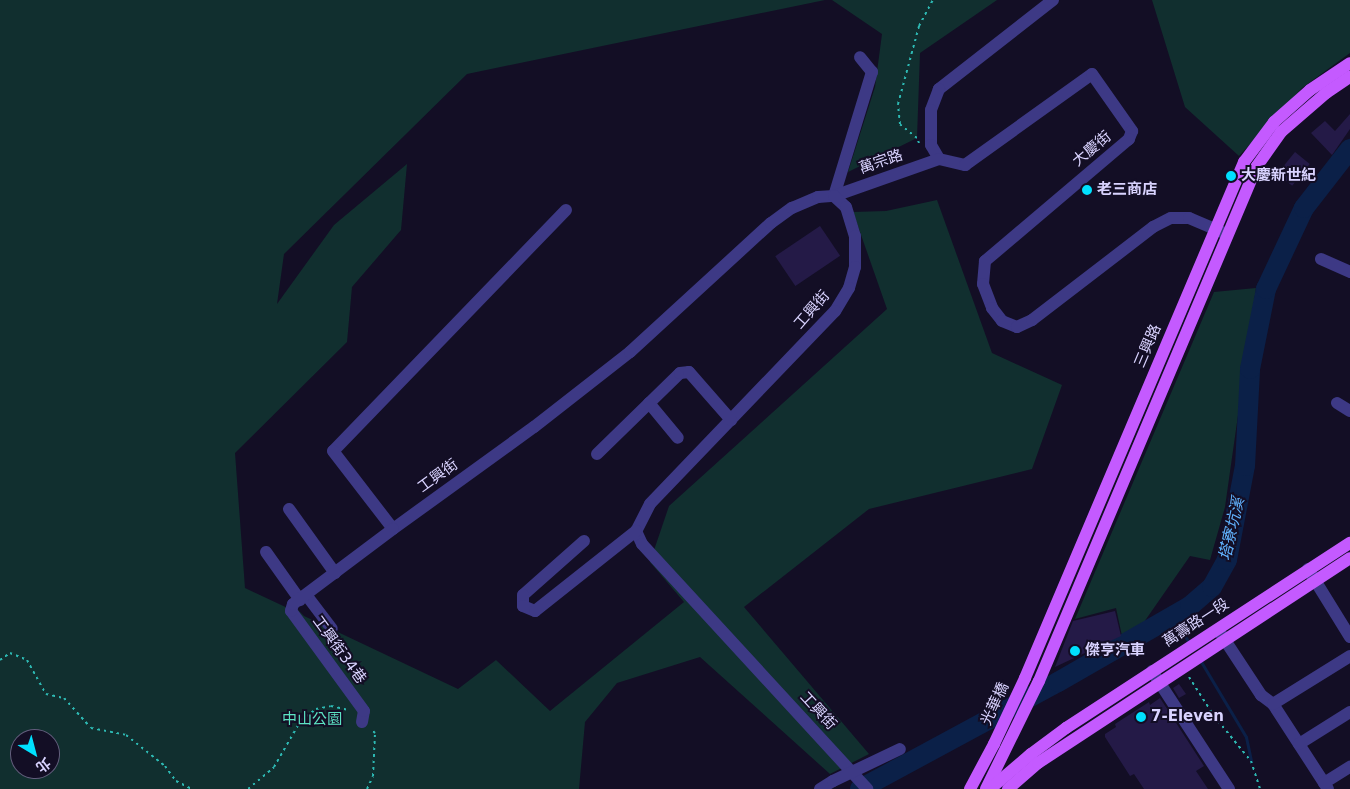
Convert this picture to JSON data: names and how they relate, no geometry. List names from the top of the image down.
{
  "streets": {
    "main road": ["三興路", "萬壽路一段", "光華橋"],
    "street": [
      "大慶街",
      "萬宗路",
      "工興街",
      "工興街34巷"
    ]
  },
  "crossings": [
    ["大慶街", "萬宗路"],
    ["大慶街", "三興路"],
    ["萬宗路", "工興街"],
    ["工興街", "工興街34巷"],
    ["三興路", "光華橋"]
  ],
  "water": ["塔寮坑溪"],
  "parks": ["中山公園"],
  "places": [
    "大慶新世紀",
    "老三商店",
    "傑亨汽車",
    "7-Eleven"
  ],
  "north": "bottom right"
}
